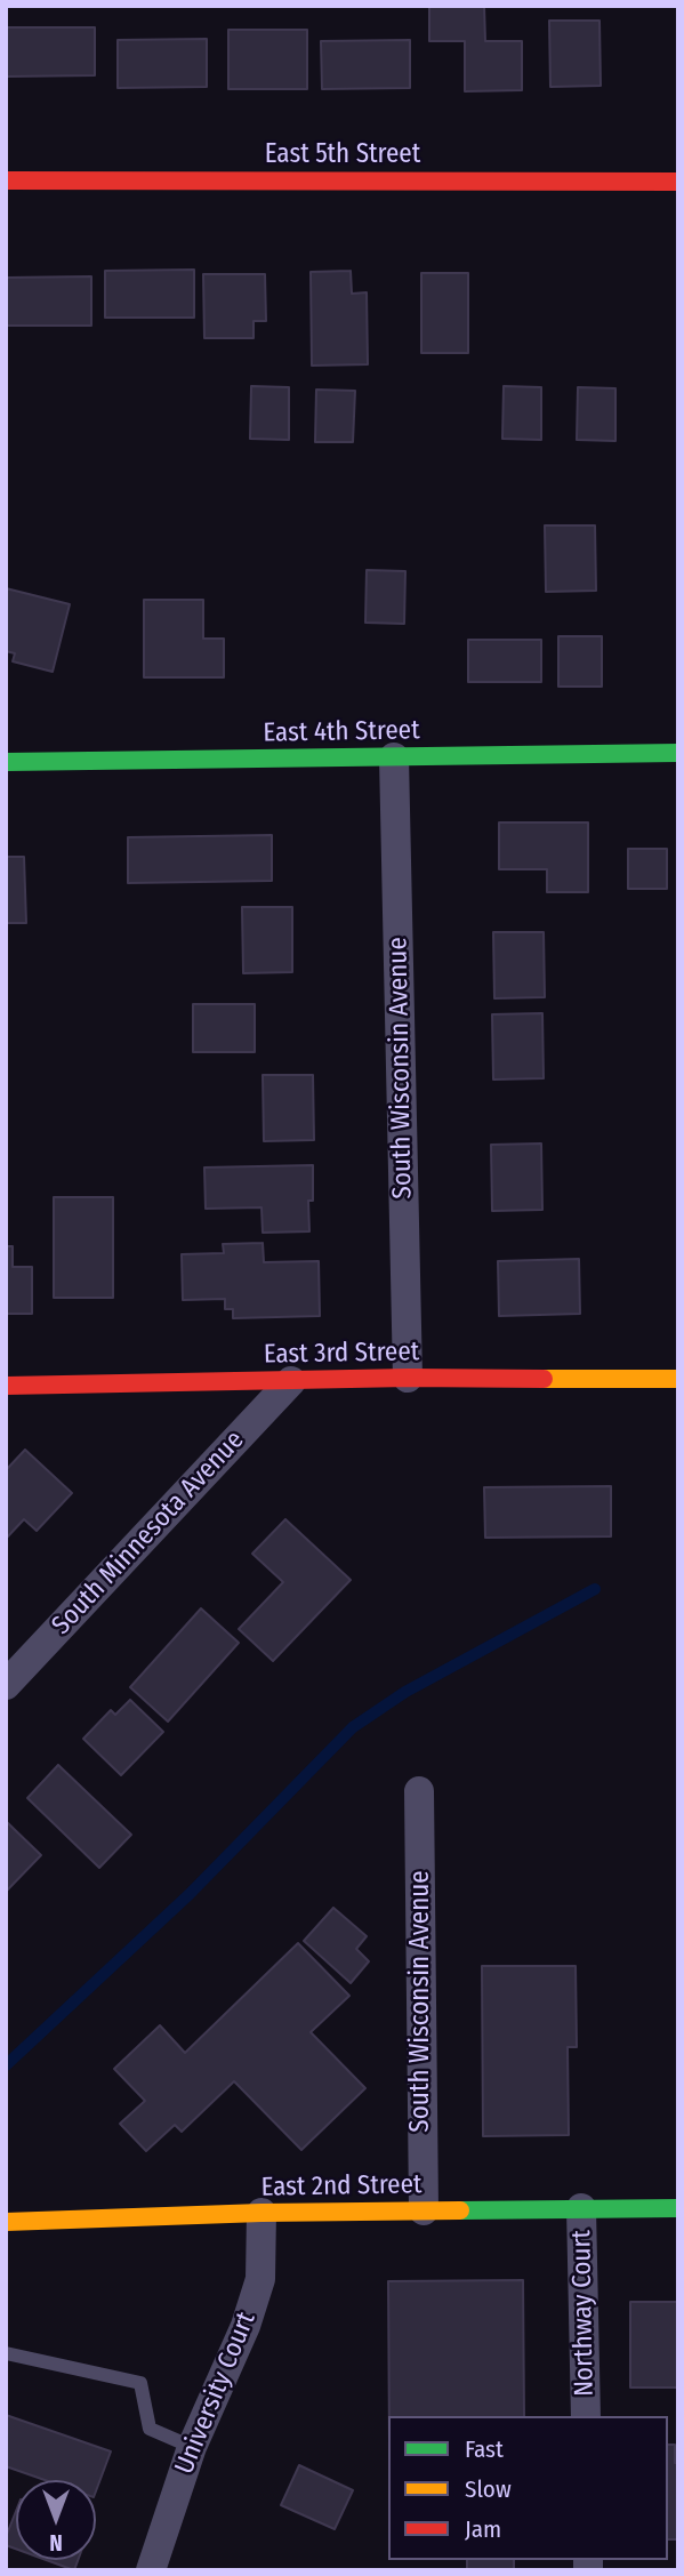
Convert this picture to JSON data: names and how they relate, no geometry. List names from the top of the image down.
{
  "streets": {
    "street": [
      "East 5th Street",
      "East 4th Street",
      "South Wisconsin Avenue",
      "East 3rd Street",
      "South Minnesota Avenue",
      "East 2nd Street",
      "Northway Court",
      "University Court"
    ]
  },
  "crossings": [
    ["East 4th Street", "South Wisconsin Avenue"],
    ["South Wisconsin Avenue", "East 3rd Street"],
    ["South Wisconsin Avenue", "East 2nd Street"],
    ["East 3rd Street", "South Minnesota Avenue"],
    ["East 2nd Street", "Northway Court"],
    ["East 2nd Street", "University Court"]
  ],
  "legend": ["Fast", "Slow", "Jam"],
  "north": "bottom"
}
